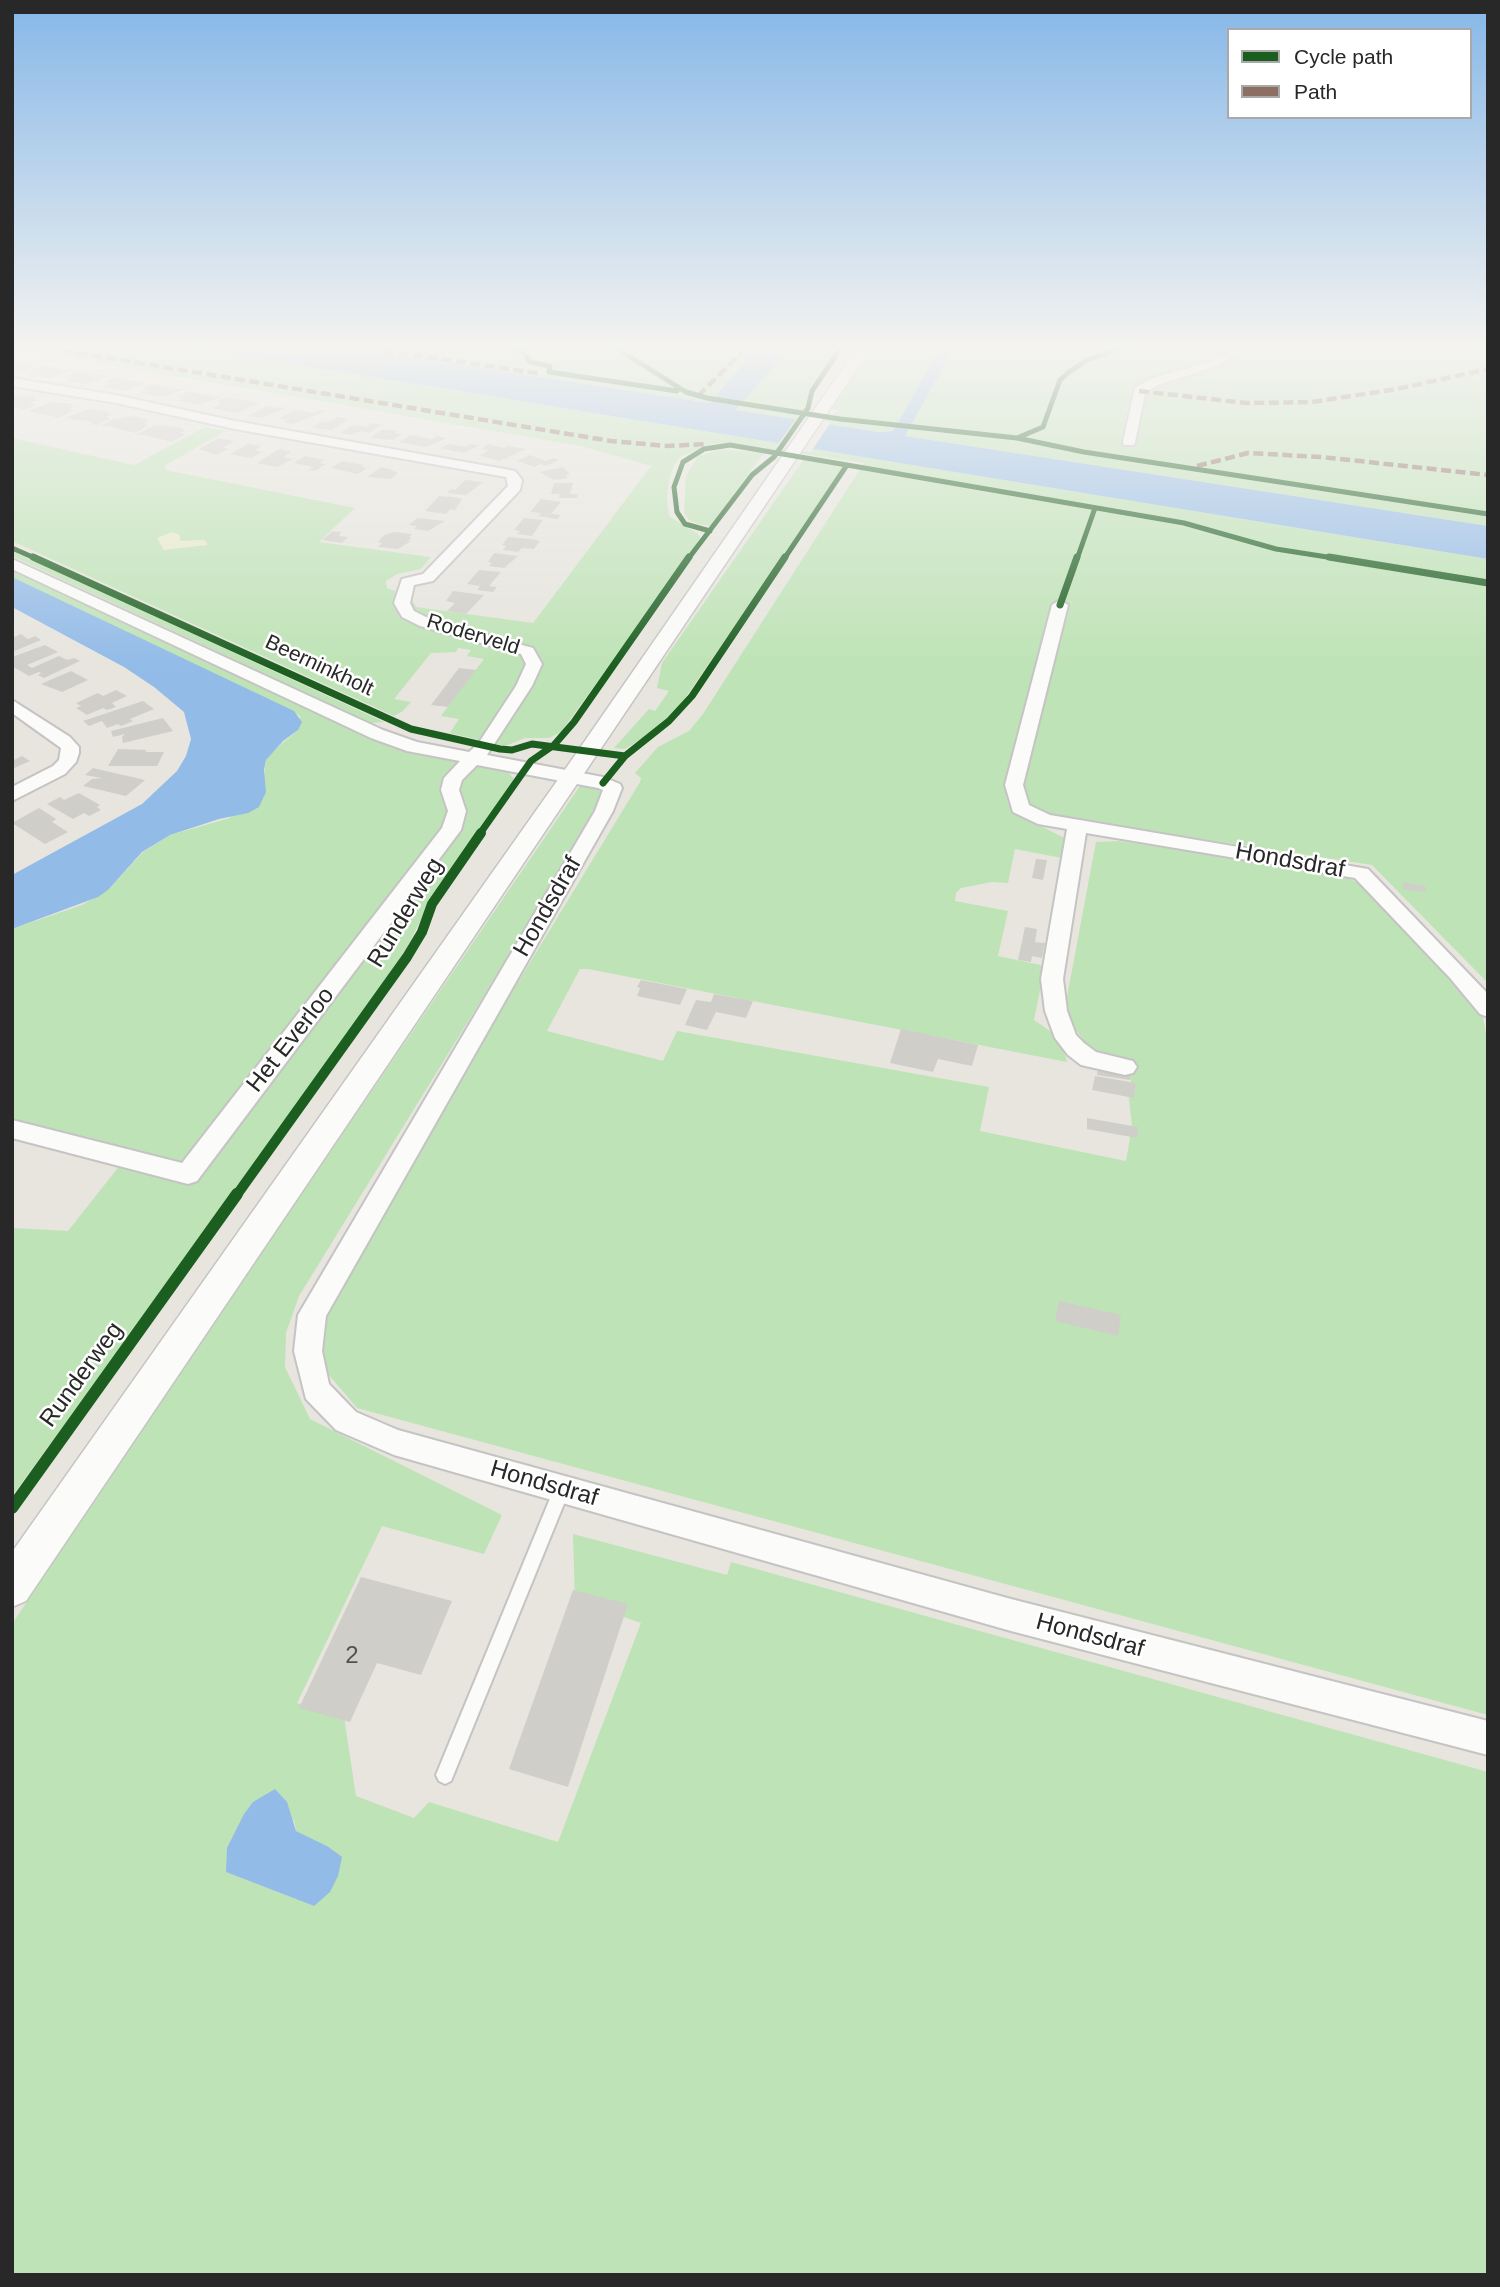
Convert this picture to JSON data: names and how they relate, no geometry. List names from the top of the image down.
{
  "streets": {
    "street": [
      "Roderveld",
      "Beerninkholt",
      "Hondsdraf",
      "Het Everloo"
    ],
    "cycle path": ["Runderweg"]
  },
  "crossings": [
    ["Roderveld", "Beerninkholt"],
    ["Roderveld", "Het Everloo"],
    ["Beerninkholt", "Hondsdraf"],
    ["Beerninkholt", "Het Everloo"]
  ],
  "house_numbers": ["2"],
  "legend": ["Cycle path", "Path"]
}
